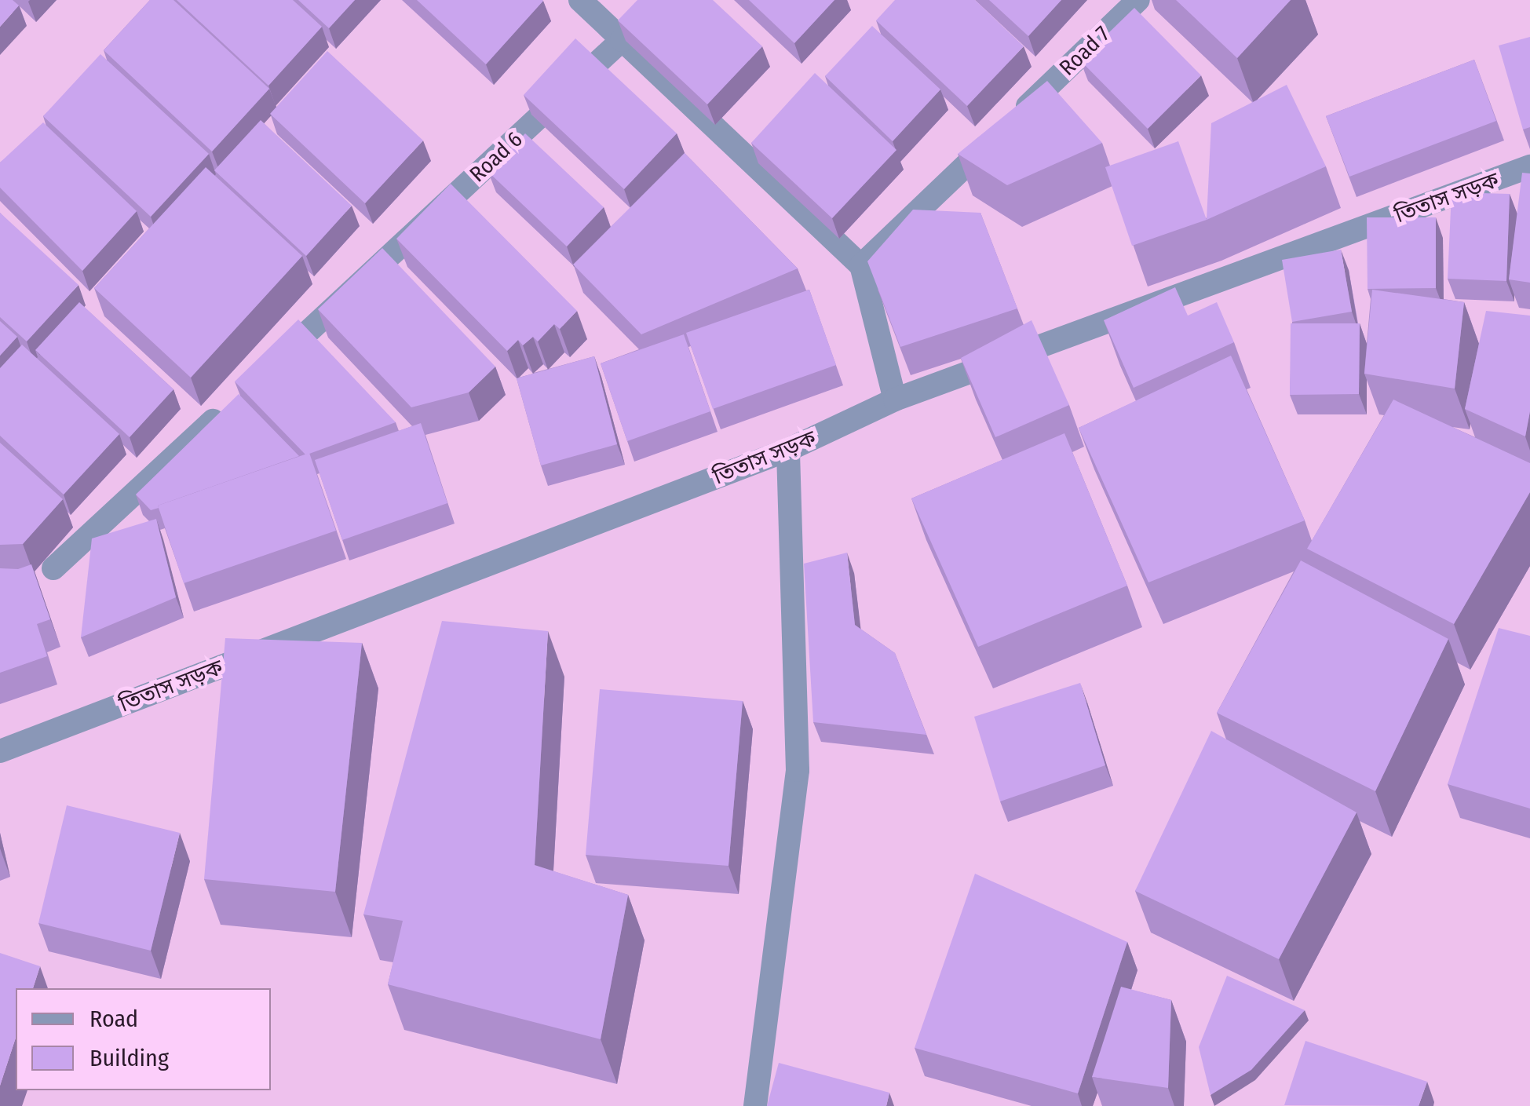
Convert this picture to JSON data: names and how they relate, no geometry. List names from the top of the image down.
{
  "streets": {
    "street": ["Road 7", "Road 6", "তিতাস সড়ক"]
  },
  "legend": ["Road", "Building"]
}
